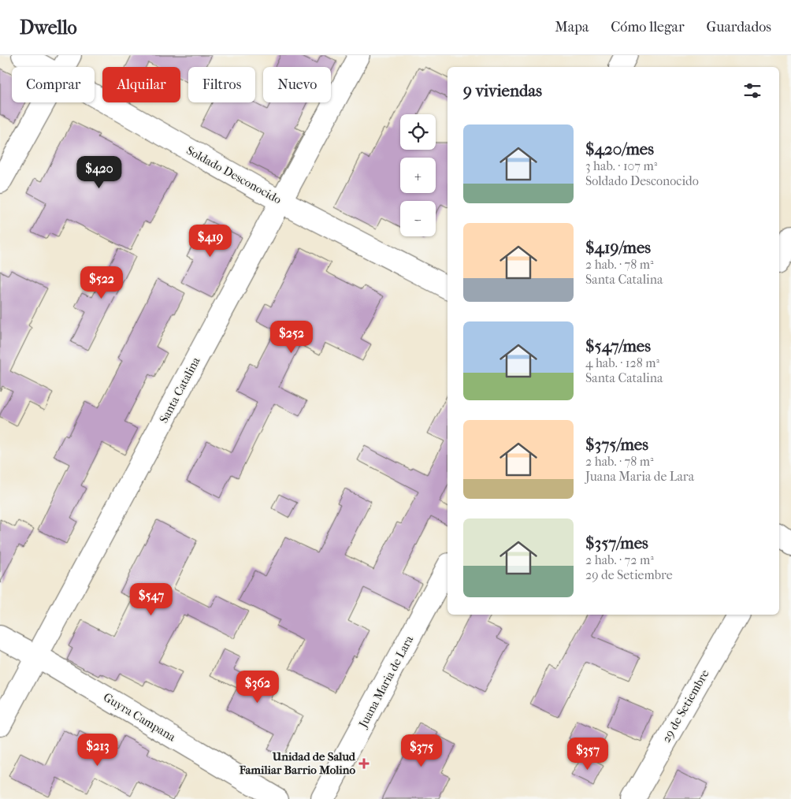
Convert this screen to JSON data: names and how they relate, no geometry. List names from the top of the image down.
{
  "streets": {
    "street": [
      "Soldado Desconocido",
      "Santa Catalina",
      "Juana Maria de Lara",
      "29 de Setiembre",
      "Guyra Campana"
    ]
  },
  "crossings": [
    ["Soldado Desconocido", "Santa Catalina"],
    ["Santa Catalina", "Guyra Campana"]
  ],
  "places": {
    "health": ["Unidad de Salud Familiar Barrio Molino"]
  },
  "page": {
    "header": "Dwello",
    "nav": ["Mapa", "Cómo llegar", "Guardados"],
    "chip": [
      "Comprar",
      "Alquilar",
      "Filtros",
      "Nuevo"
    ],
    "heading": "9 viviendas",
    "map_buttons": ["+", "−"],
    "list": [
      {
        "name": "$420/mes",
        "note": "3 hab. · 107 m² · Soldado Desconocido"
      },
      {
        "name": "$419/mes",
        "note": "2 hab. · 78 m² · Santa Catalina"
      },
      {
        "name": "$547/mes",
        "note": "4 hab. · 128 m² · Santa Catalina"
      },
      {
        "name": "$375/mes",
        "note": "2 hab. · 78 m² · Juana Maria de Lara"
      },
      {
        "name": "$357/mes",
        "note": "2 hab. · 72 m² · 29 de Setiembre"
      }
    ],
    "price": [
      "$420",
      "$419",
      "$522",
      "$252",
      "$547",
      "$362",
      "$213",
      "$375",
      "$357"
    ]
  }
}
